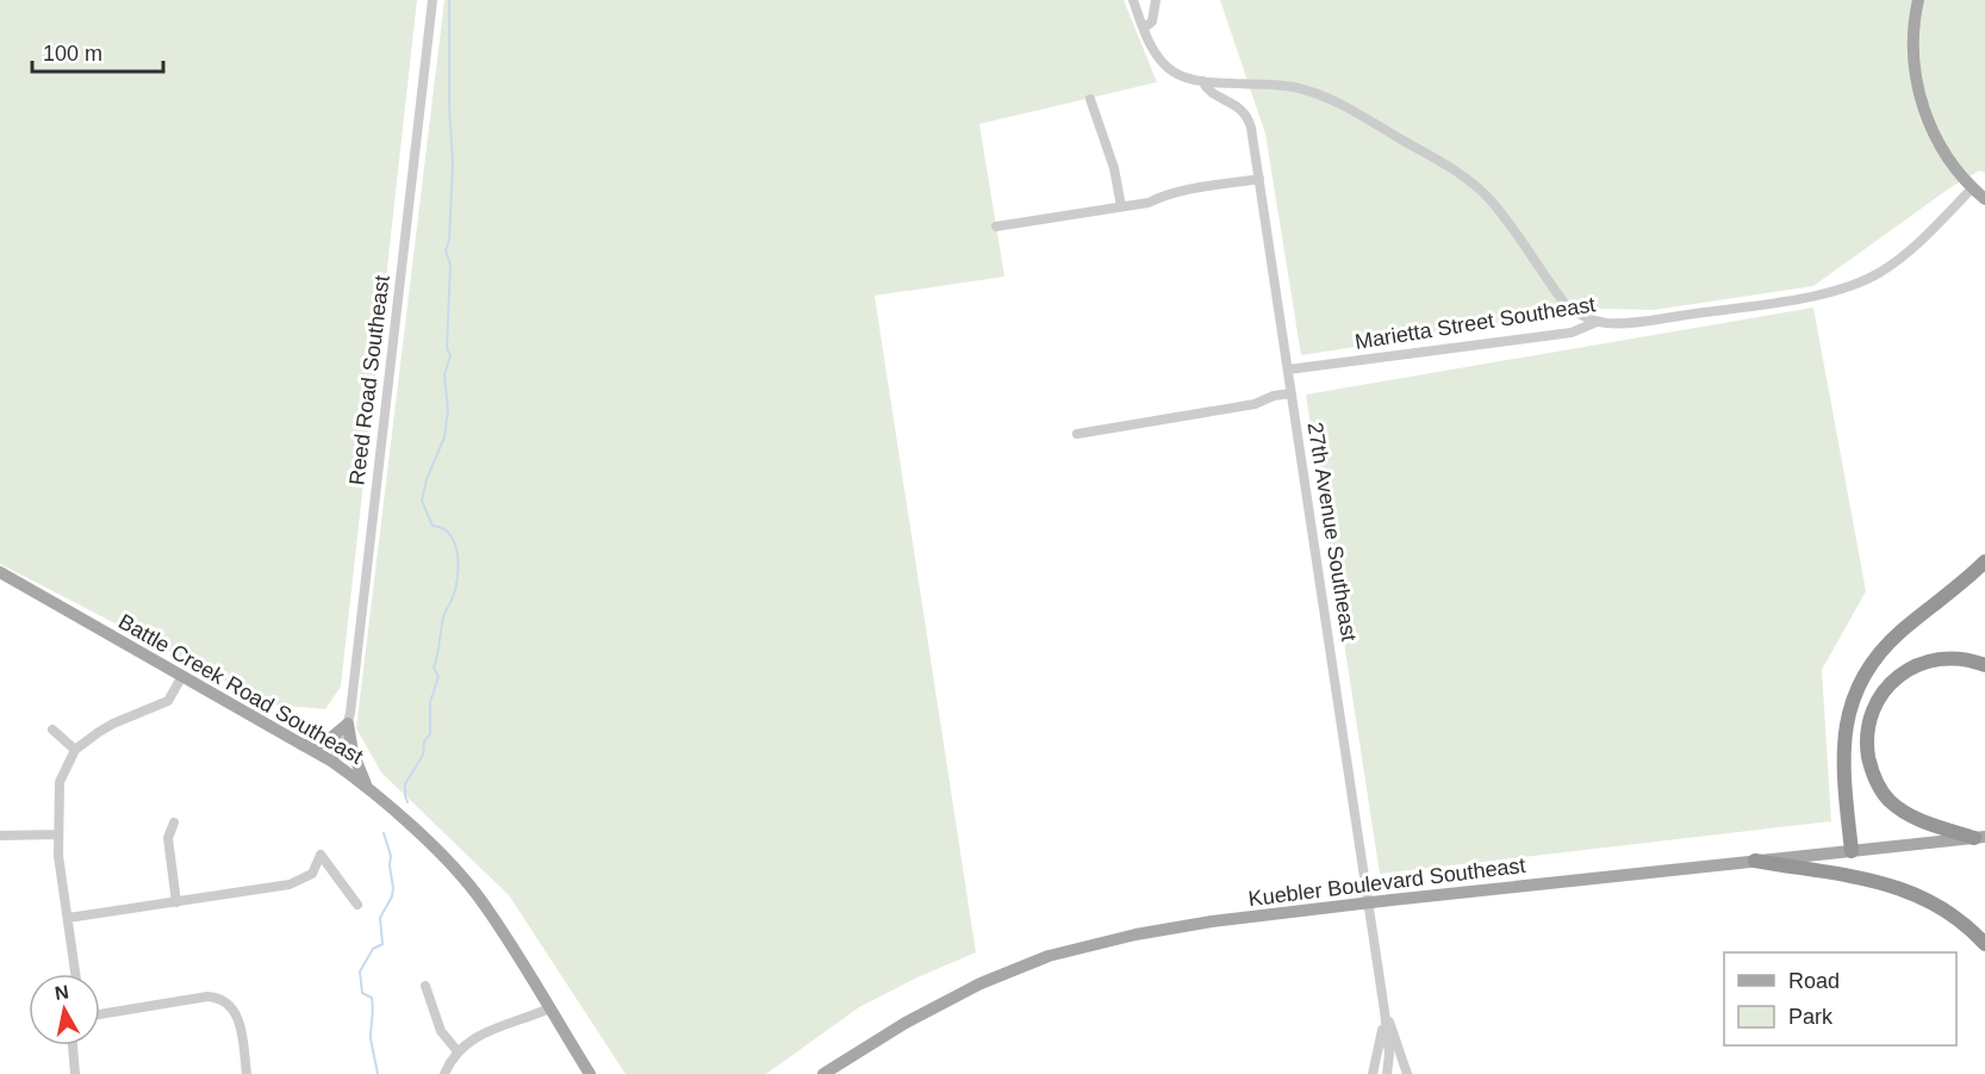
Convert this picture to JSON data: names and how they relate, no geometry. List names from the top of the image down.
{
  "streets": {
    "main road": ["Battle Creek Road Southeast", "Kuebler Boulevard Southeast"],
    "street": ["Marietta Street Southeast", "Reed Road Southeast", "27th Avenue Southeast"]
  },
  "crossings": [
    ["Marietta Street Southeast", "27th Avenue Southeast"],
    ["Reed Road Southeast", "Battle Creek Road Southeast"],
    ["27th Avenue Southeast", "Kuebler Boulevard Southeast"]
  ],
  "legend": ["Road", "Park"],
  "scale_bar": "100 m",
  "north": "top"
}
